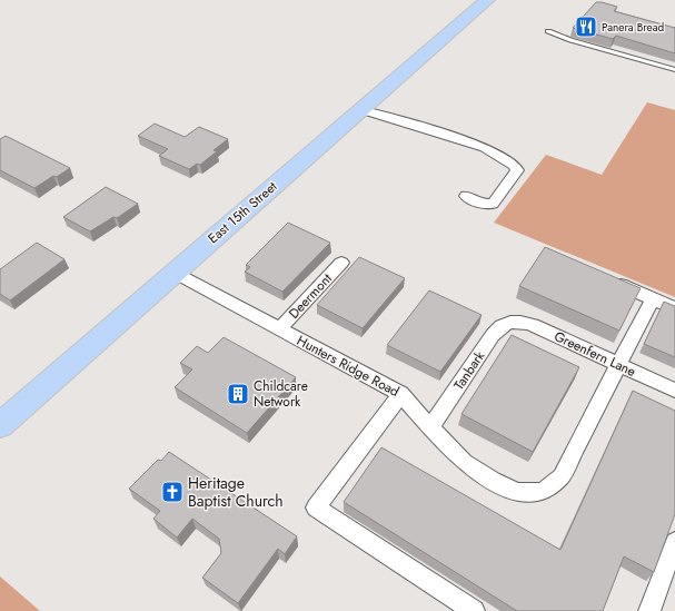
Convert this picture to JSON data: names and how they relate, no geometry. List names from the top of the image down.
{
  "streets": {
    "main road": ["East 15th Street"],
    "street": [
      "Deermont",
      "Greenfern Lane",
      "Hunters Ridge Road",
      "Tanbark"
    ]
  },
  "crossings": [
    ["East 15th Street", "Hunters Ridge Road"],
    ["Deermont", "Hunters Ridge Road"],
    ["Greenfern Lane", "Hunters Ridge Road"],
    ["Greenfern Lane", "Tanbark"],
    ["Hunters Ridge Road", "Tanbark"]
  ],
  "places": {
    "restaurant": ["Panera Bread"],
    "building": ["Childcare Network"],
    "church": ["Heritage Baptist Church"]
  }
}
